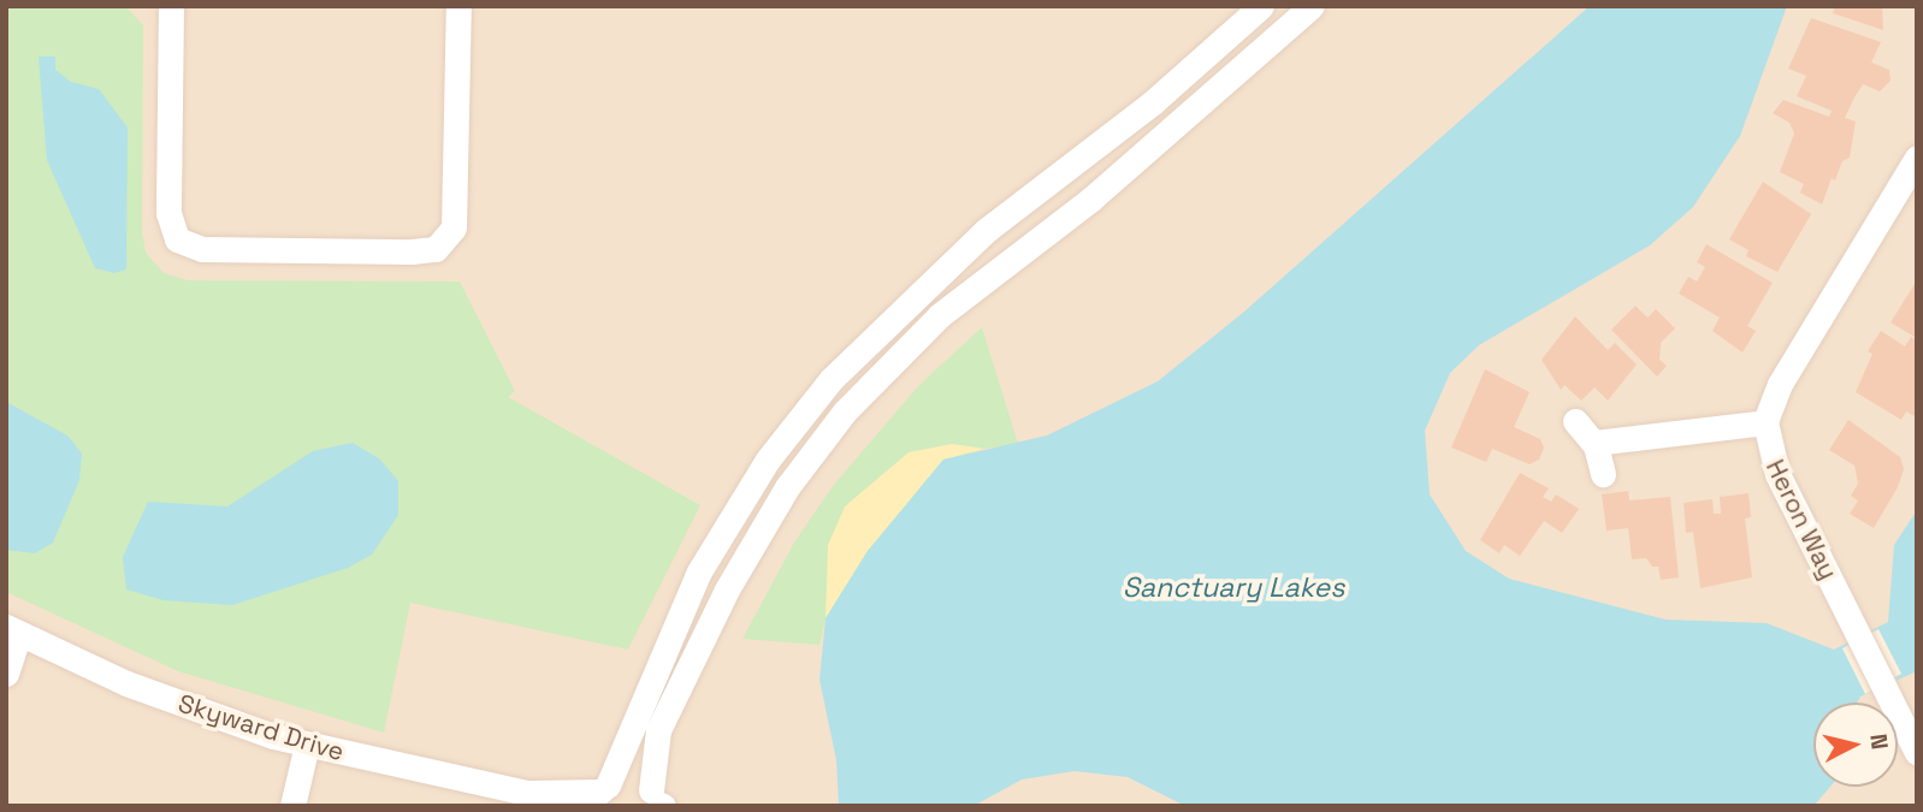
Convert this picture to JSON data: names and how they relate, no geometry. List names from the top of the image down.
{
  "streets": {
    "street": ["Heron Way", "Skyward Drive"]
  },
  "water": ["Sanctuary Lakes"],
  "north": "right"
}
